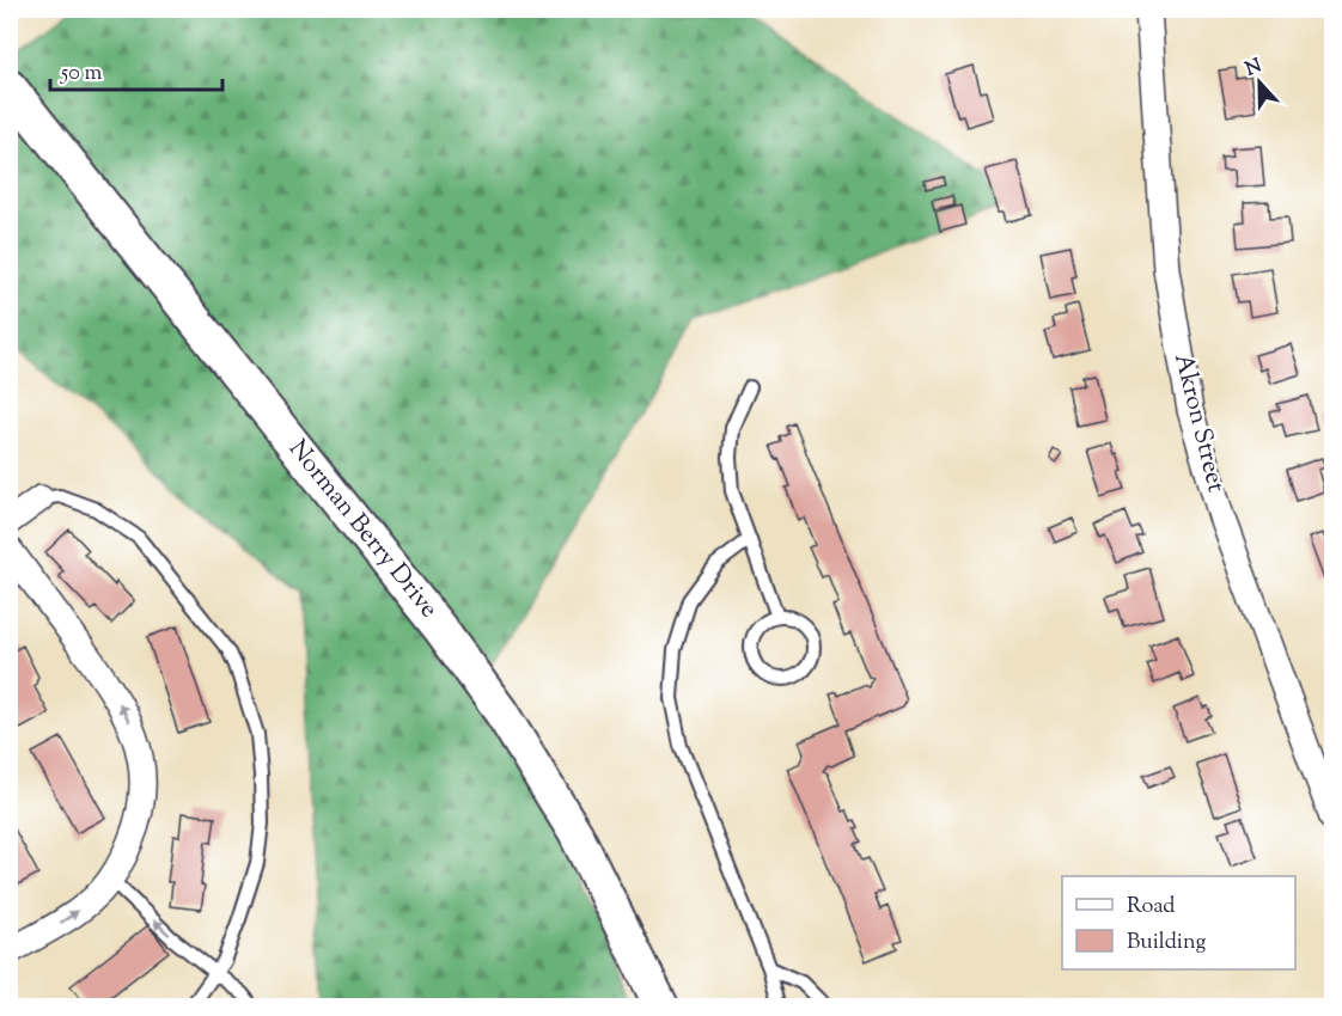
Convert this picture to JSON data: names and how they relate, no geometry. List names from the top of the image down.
{
  "streets": {
    "main road": ["Norman Berry Drive"],
    "street": ["Akron Street"]
  },
  "legend": ["Road", "Building"],
  "scale_bar": "50 m",
  "north": "top"
}
